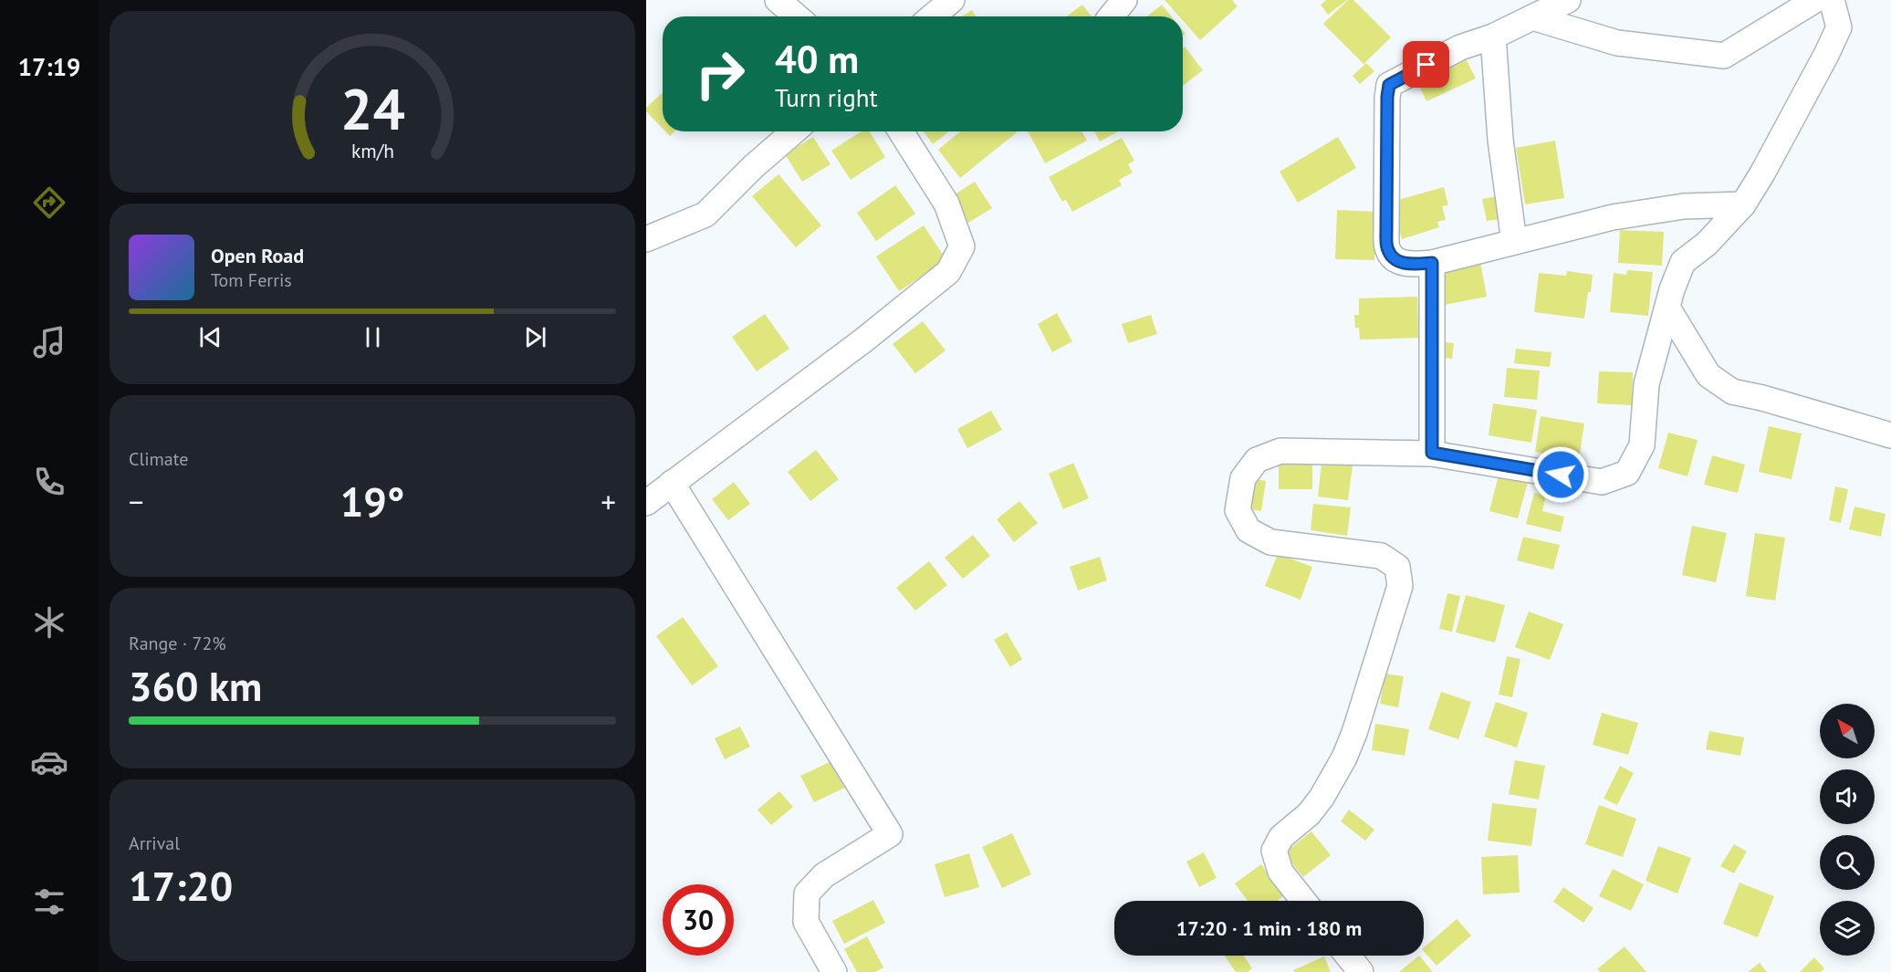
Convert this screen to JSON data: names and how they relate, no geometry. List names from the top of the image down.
{
  "north": "top left",
  "page": {
    "tabs": "17:19",
    "turn": ["40 m", "Turn right"],
    "song": ["Open Road", "Tom Ferris"],
    "tile": [
      "Climate",
      ["Range · 72%", "360 km"],
      ["Arrival", "17:20"]
    ],
    "heat": ["−", "19°", "+"],
    "limit": "30",
    "trip": "17:20 · 1 min · 180 m",
    "gauge": ["24", "km/h"]
  }
}
